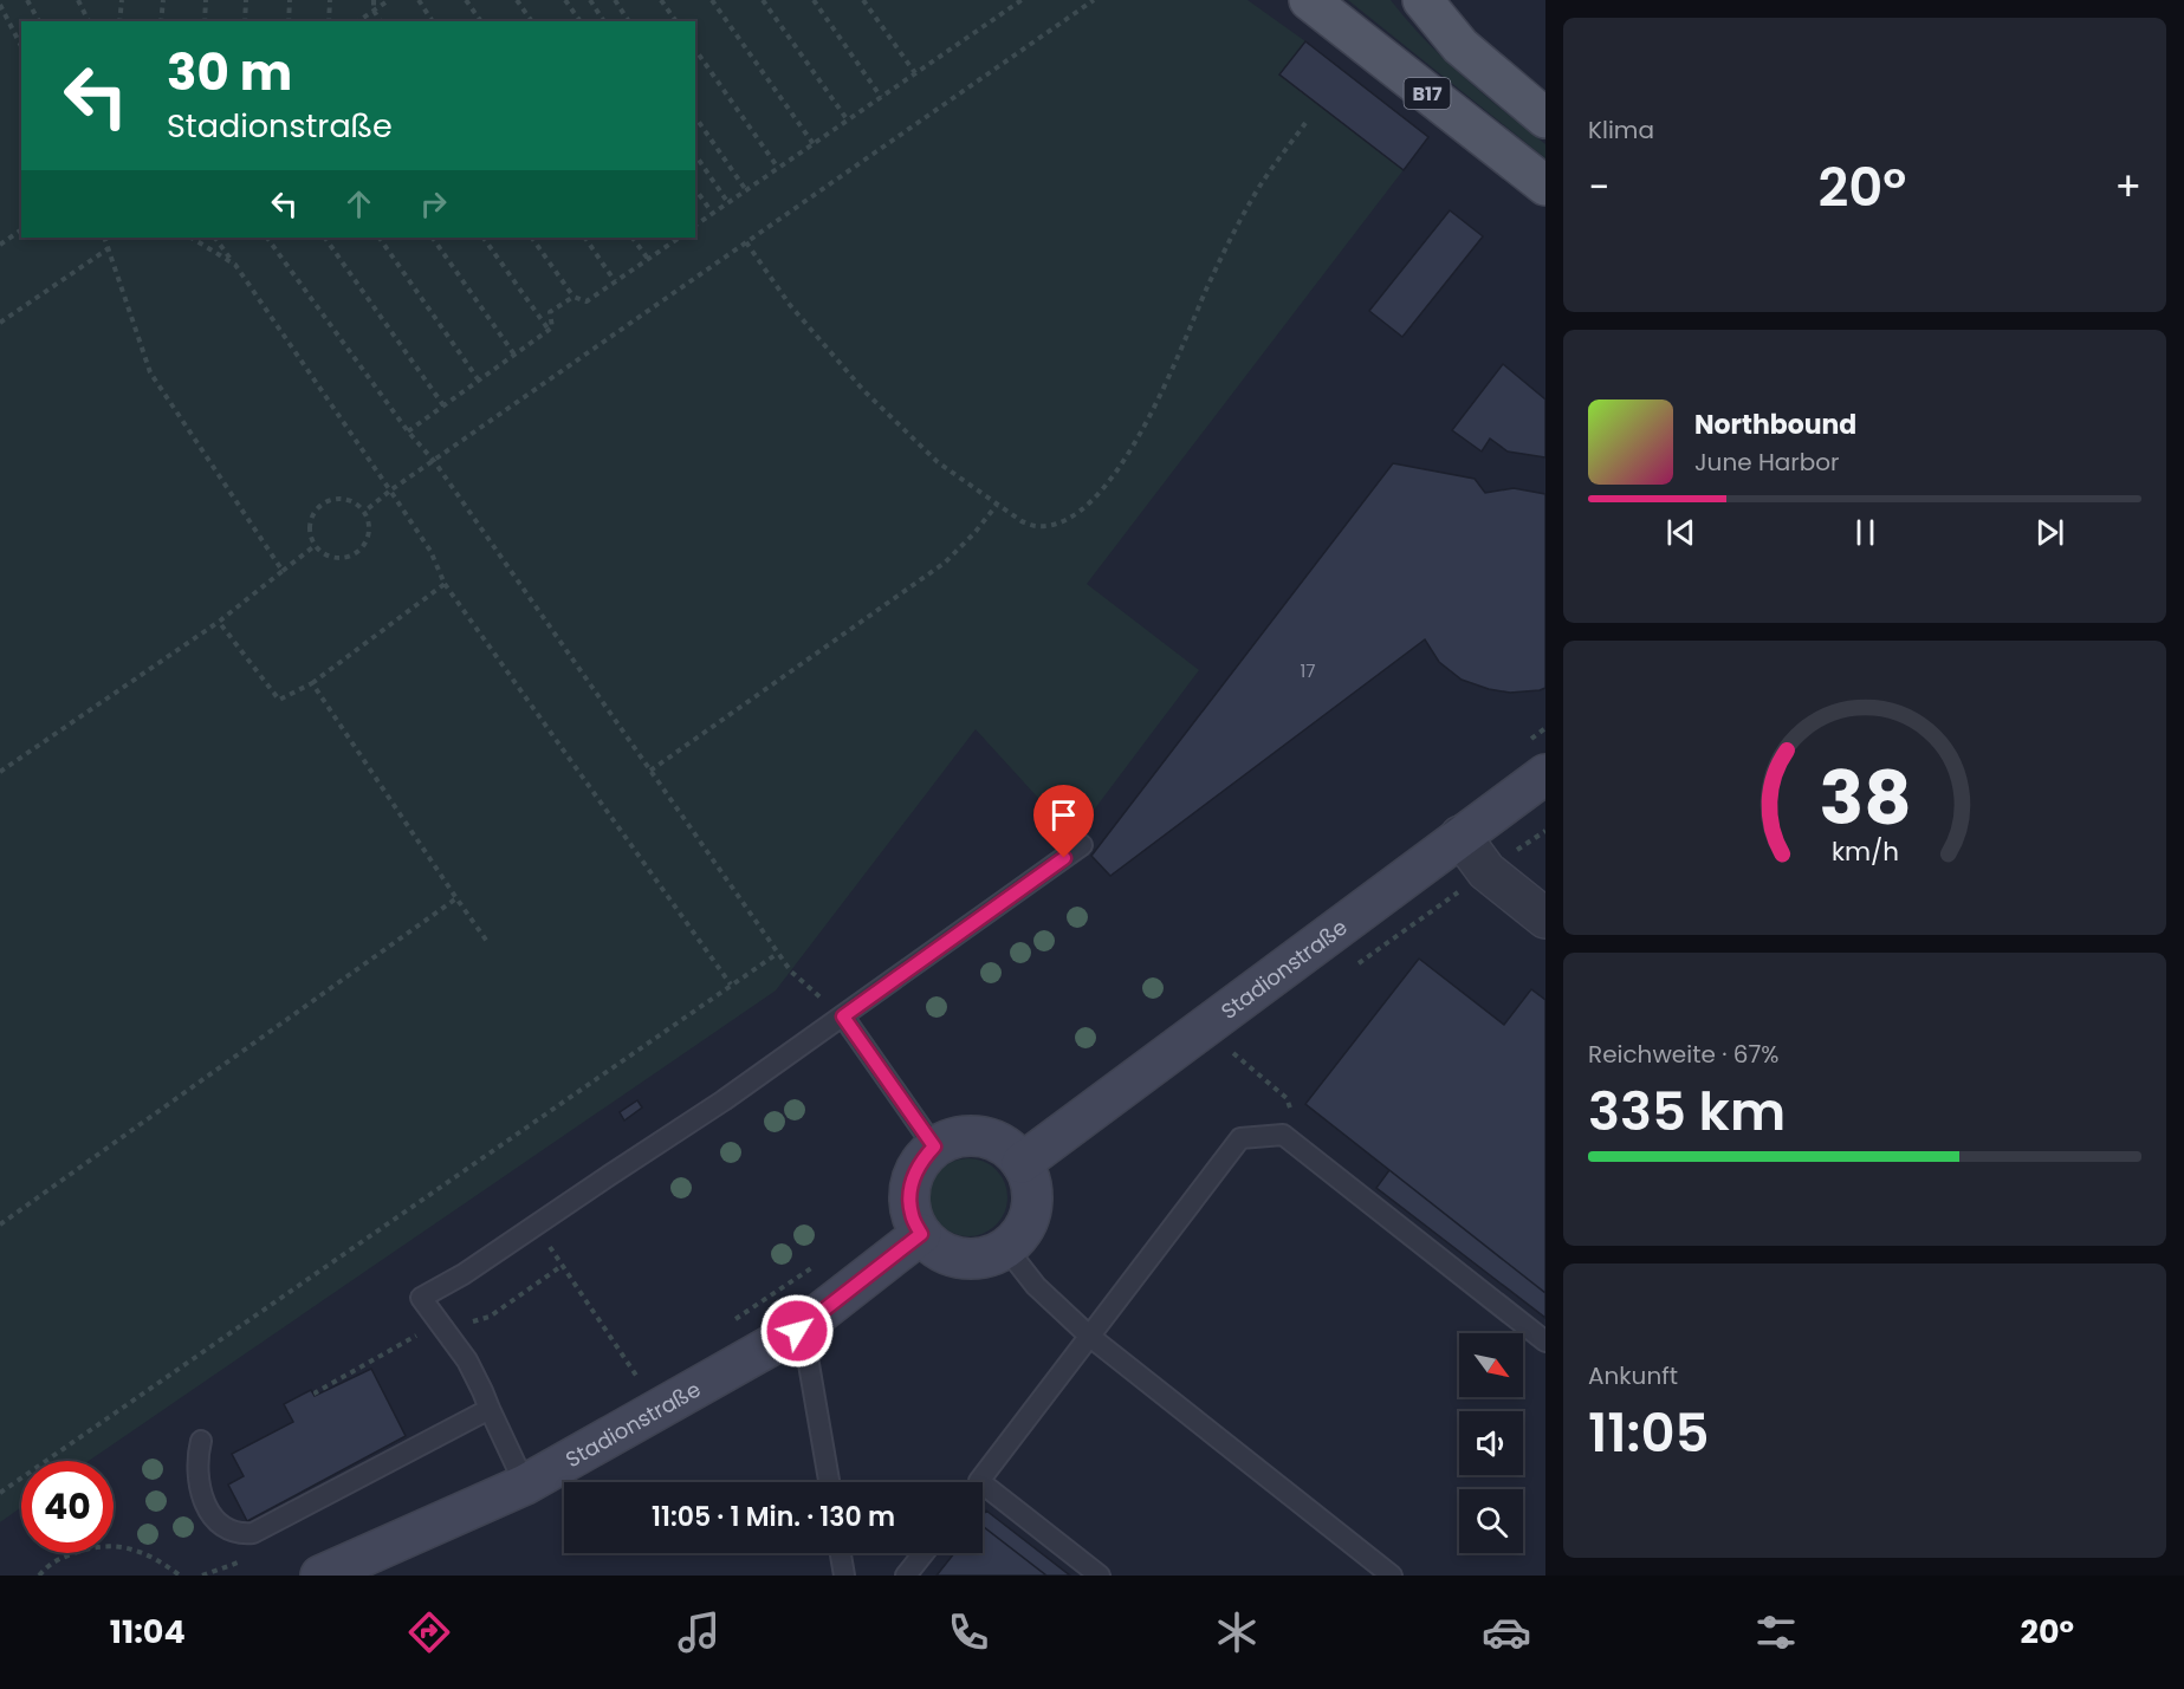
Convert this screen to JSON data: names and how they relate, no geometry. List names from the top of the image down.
{
  "streets": {
    "main road": ["B17"],
    "street": ["Stadionstraße"]
  },
  "house_numbers": ["17"],
  "north": "bottom right",
  "page": {
    "tile": [
      "Klima",
      ["Reichweite · 67%", "335 km"],
      ["Ankunft", "11:05"]
    ],
    "turn": ["30 m", "Stadionstraße"],
    "heat": ["−", "20°", "+"],
    "song": ["Northbound", "June Harbor"],
    "limit": "40",
    "trip": "11:05 · 1 Min. · 130 m",
    "tabs": ["11:04", "20°"],
    "gauge": ["38", "km/h"]
  }
}
